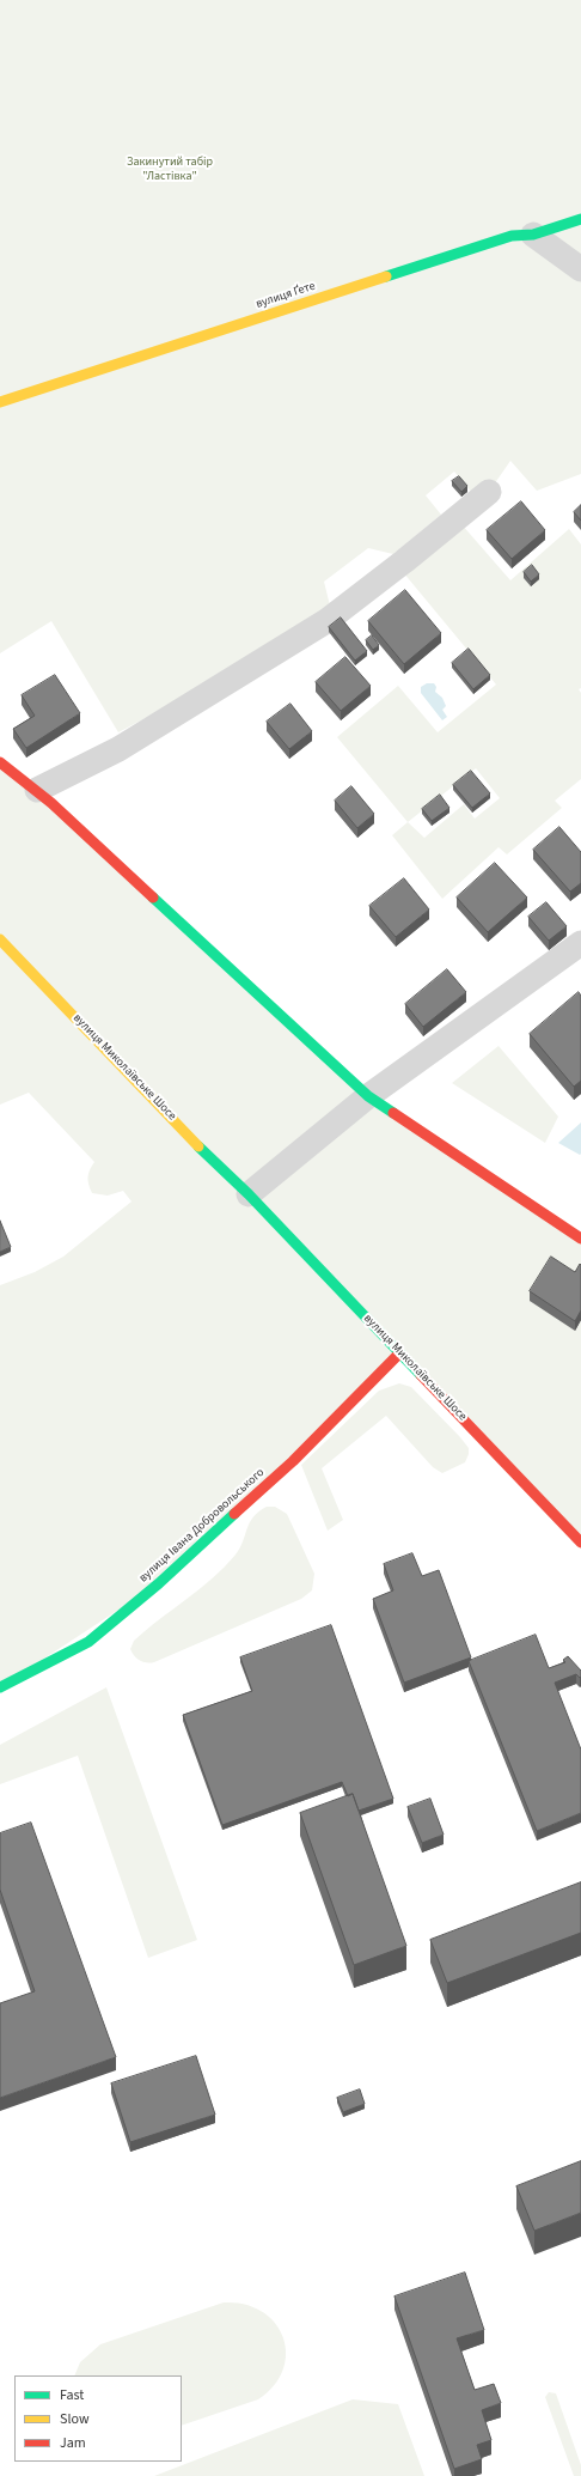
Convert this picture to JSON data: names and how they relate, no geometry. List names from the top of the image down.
{
  "streets": {
    "street": ["вулиця Ґете", "вулиця Миколаївське Шосе", "вулиця Івана Добровольського"]
  },
  "crossings": [
    ["вулиця Миколаївське Шосе", "вулиця Івана Добровольського"]
  ],
  "parks": ["Закинутий табір \"Ластівка\""],
  "legend": ["Fast", "Slow", "Jam"]
}
